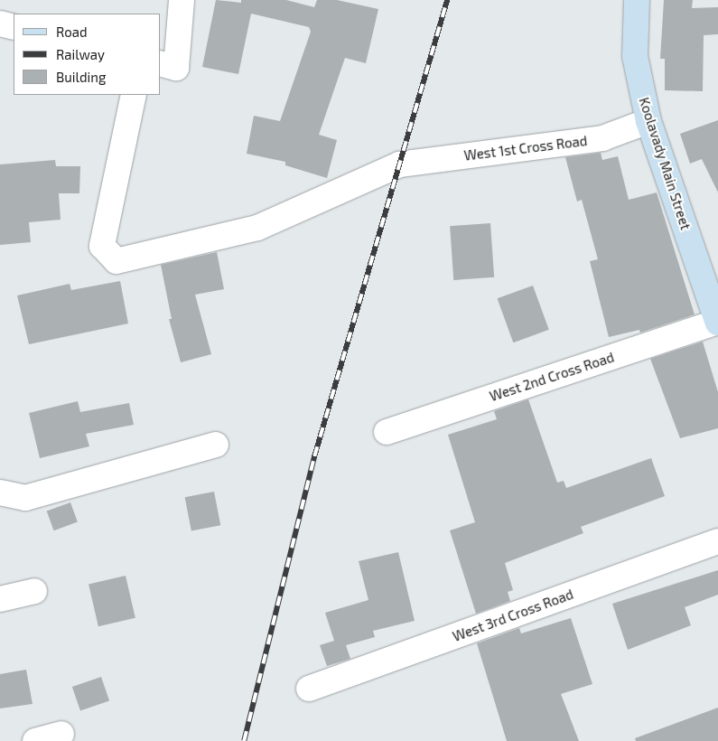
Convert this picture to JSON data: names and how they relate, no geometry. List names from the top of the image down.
{
  "streets": {
    "main road": ["Koolavady Main Street"],
    "street": ["West 1st Cross Road", "West 2nd Cross Road", "West 3rd Cross Road"]
  },
  "crossings": [
    ["West 1st Cross Road", "Koolavady Main Street"],
    ["Koolavady Main Street", "West 2nd Cross Road"]
  ],
  "legend": ["Road", "Railway", "Building"]
}
